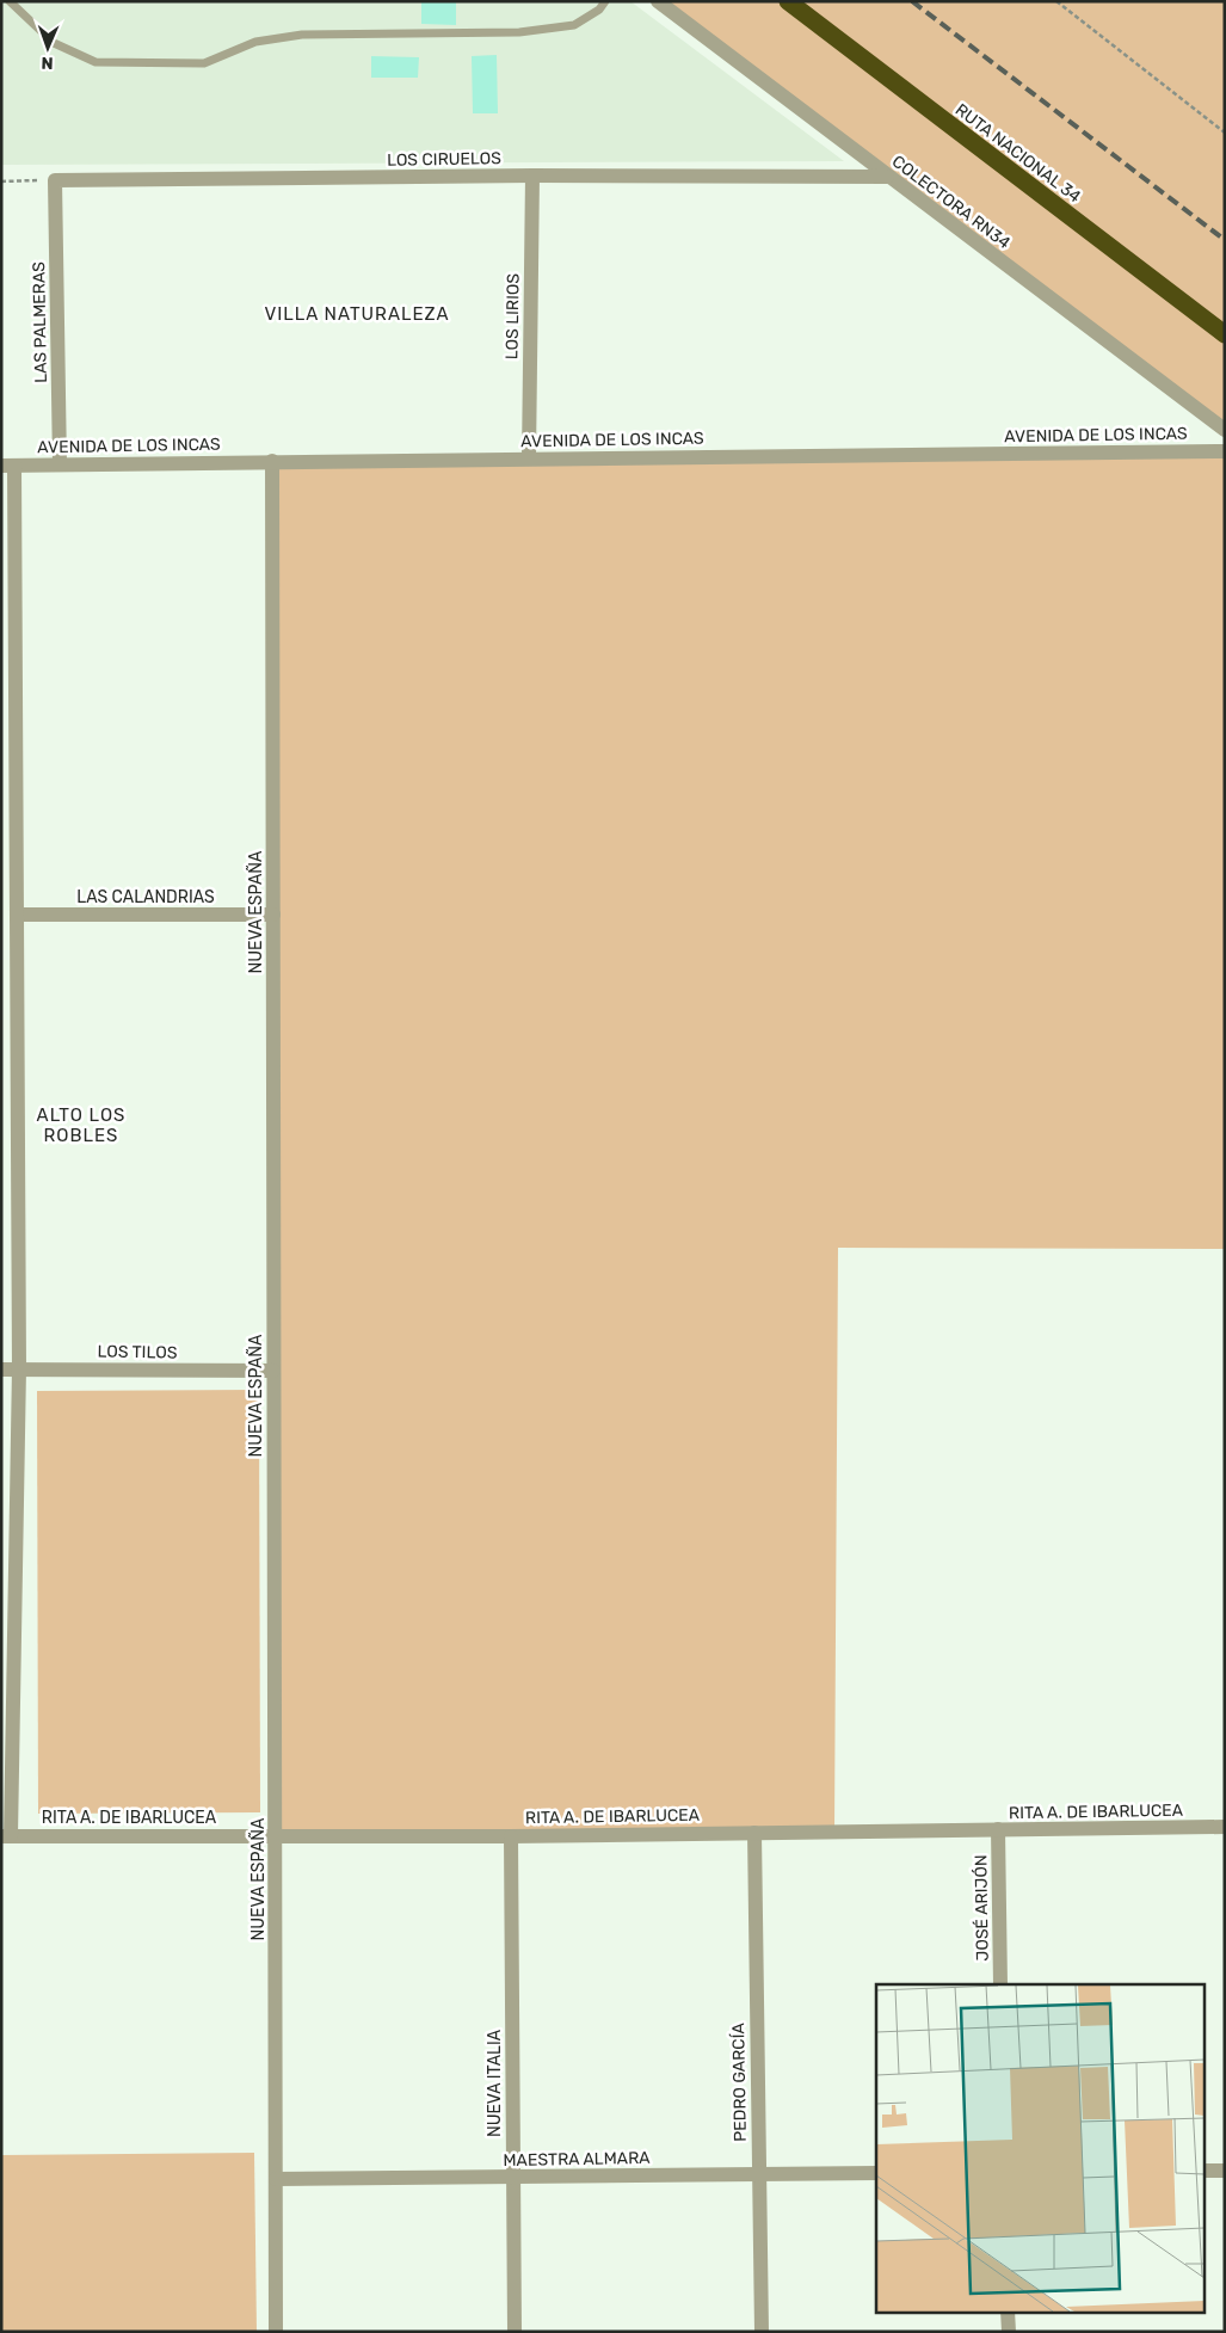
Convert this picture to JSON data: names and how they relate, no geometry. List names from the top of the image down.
{
  "streets": {
    "highway": ["RUTA NACIONAL 34"],
    "street": [
      "LOS CIRUELOS",
      "COLECTORA RN34",
      "LOS LIRIOS",
      "LAS PALMERAS",
      "AVENIDA DE LOS INCAS",
      "LAS CALANDRIAS",
      "NUEVA ESPAÑA",
      "LOS TILOS",
      "RITA A. DE IBARLUCEA",
      "JOSÉ ARIJÓN",
      "PEDRO GARCÍA",
      "NUEVA ITALIA",
      "MAESTRA ALMARA"
    ]
  },
  "crossings": [
    ["LOS CIRUELOS", "COLECTORA RN34"],
    ["LOS CIRUELOS", "LOS LIRIOS"],
    ["LOS CIRUELOS", "LAS PALMERAS"],
    ["LOS LIRIOS", "AVENIDA DE LOS INCAS"],
    ["LAS PALMERAS", "AVENIDA DE LOS INCAS"],
    ["AVENIDA DE LOS INCAS", "NUEVA ESPAÑA"],
    ["LAS CALANDRIAS", "NUEVA ESPAÑA"],
    ["NUEVA ESPAÑA", "LOS TILOS"],
    ["NUEVA ESPAÑA", "RITA A. DE IBARLUCEA"],
    ["NUEVA ESPAÑA", "MAESTRA ALMARA"],
    ["RITA A. DE IBARLUCEA", "JOSÉ ARIJÓN"],
    ["RITA A. DE IBARLUCEA", "PEDRO GARCÍA"],
    ["RITA A. DE IBARLUCEA", "NUEVA ITALIA"],
    ["PEDRO GARCÍA", "MAESTRA ALMARA"],
    ["NUEVA ITALIA", "MAESTRA ALMARA"]
  ],
  "districts": ["VILLA NATURALEZA", "ALTO LOS ROBLES"],
  "north": "bottom"
}
